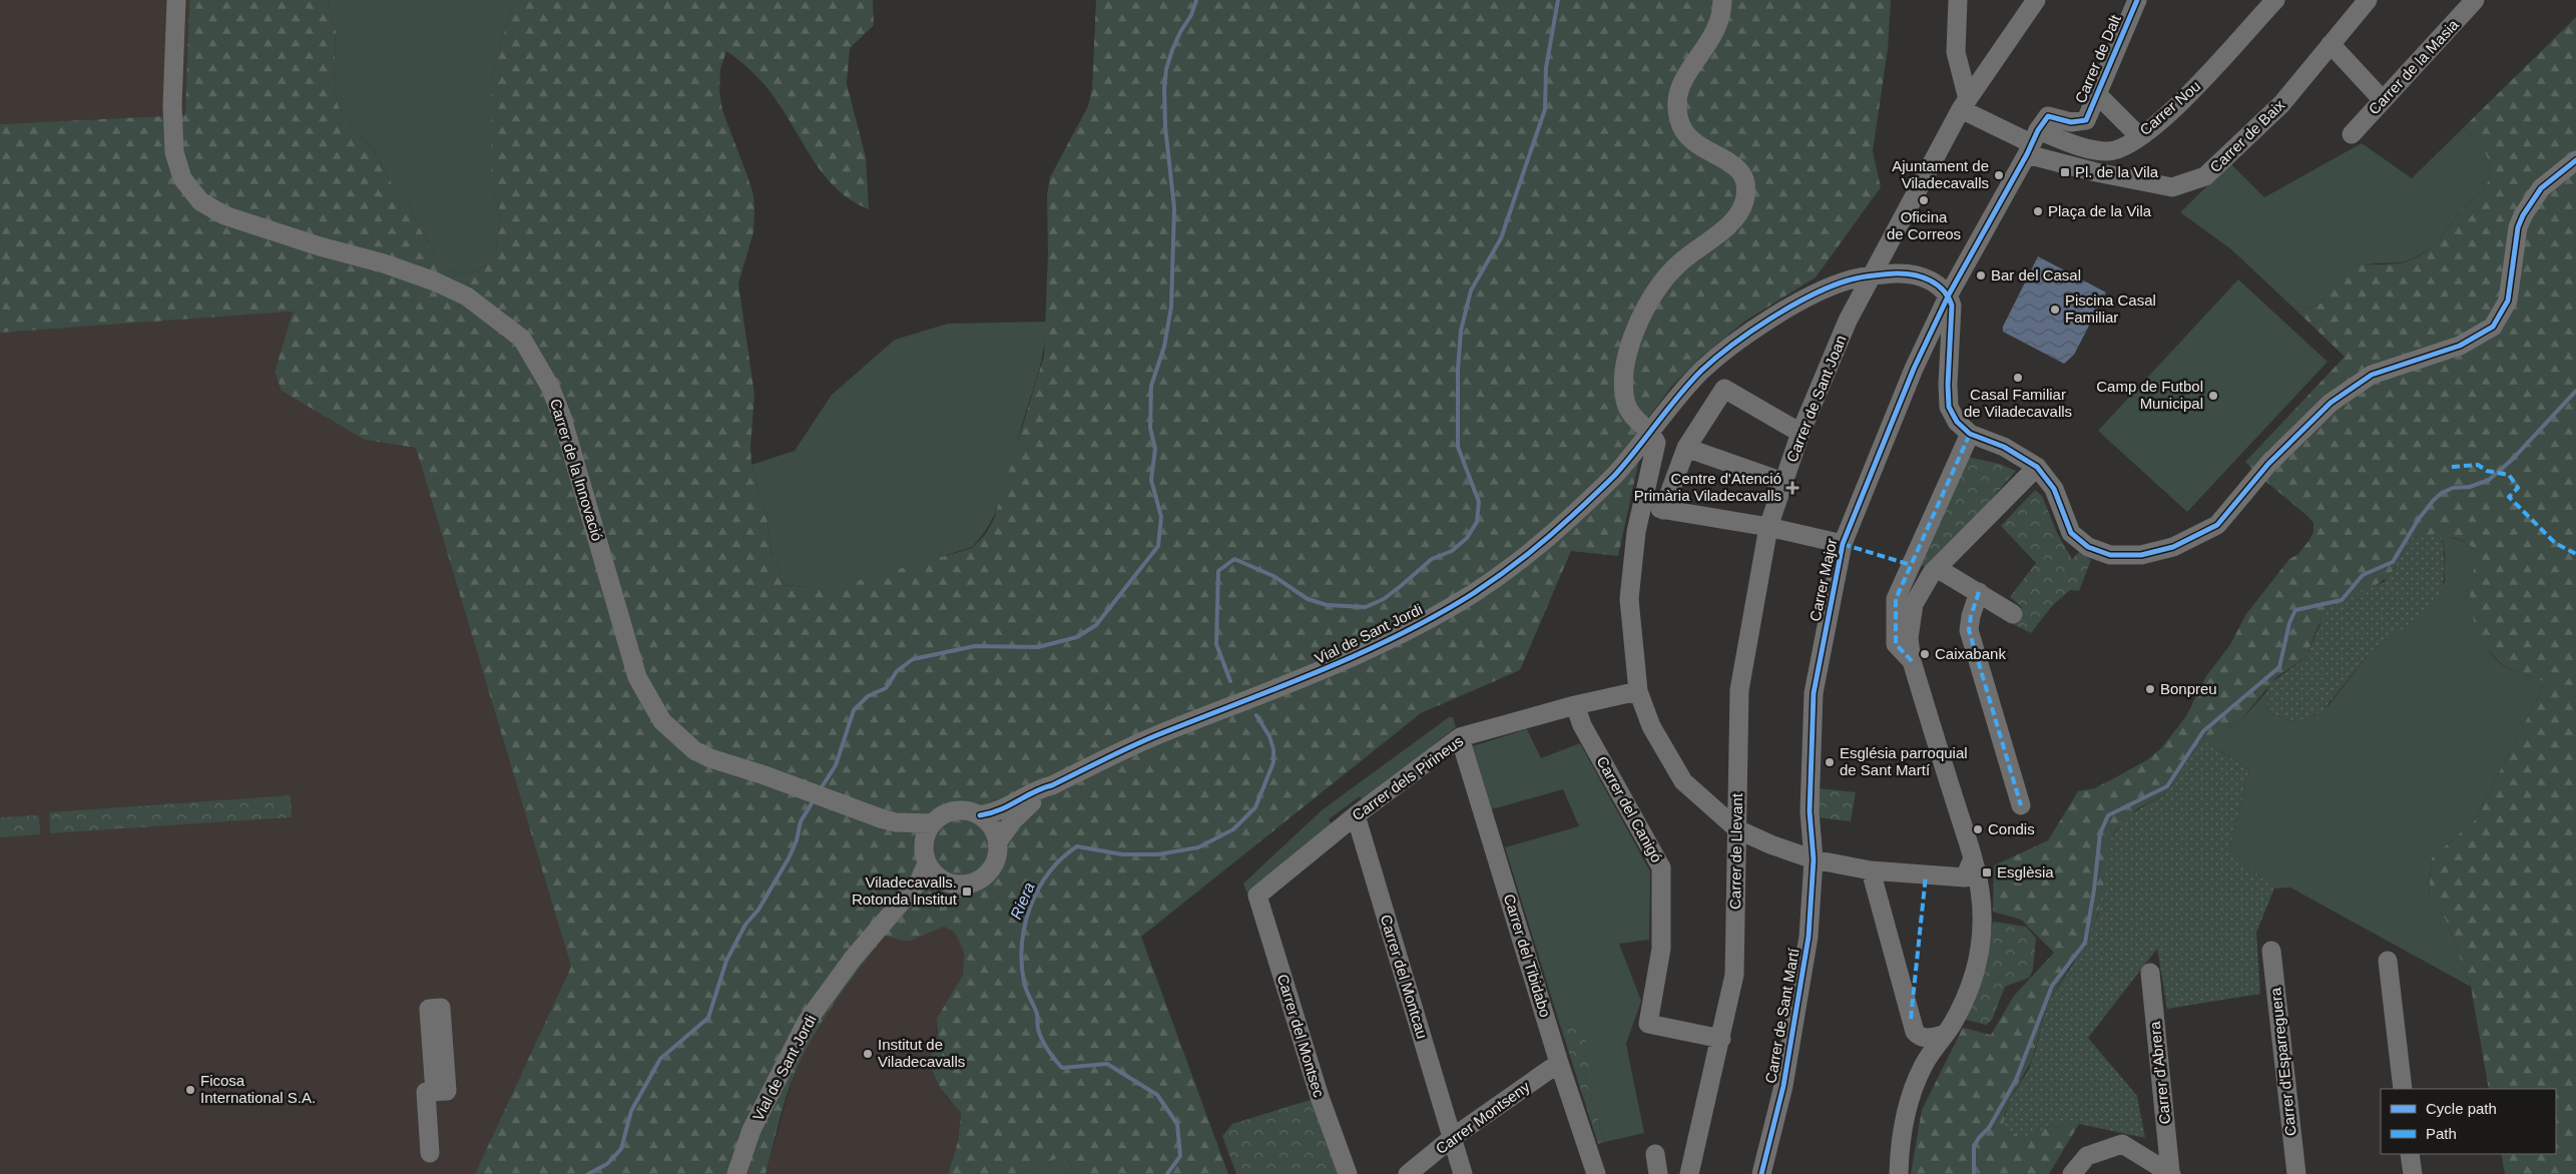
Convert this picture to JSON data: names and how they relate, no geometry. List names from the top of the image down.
{
  "streets": {
    "street": [
      "Carrer de Dalt",
      "Carrer de la Masia",
      "Carrer Nou",
      "Carrer de Baix",
      "Carrer de Sant Joan",
      "Carrer de la Innovació",
      "Carrer Major",
      "Vial de Sant Jordi",
      "Carrer dels Pirineus",
      "Carrer del Canigó",
      "Carrer de Llevant",
      "Carrer del Tibidabo",
      "Carrer del Montcau",
      "Carrer de Sant Martí",
      "Carrer del Montsec",
      "Carrer d'Esparreguera",
      "Carrer d'Abrera",
      "Carrer Montseny"
    ]
  },
  "crossings": [
    ["Carrer de Dalt", "Carrer Nou"],
    ["Carrer de Dalt", "Carrer de Baix"],
    ["Carrer de Dalt", "Carrer Major"],
    ["Carrer Nou", "Carrer de Baix"],
    ["Carrer Nou", "Carrer Major"],
    ["Carrer de Baix", "Carrer Major"],
    ["Carrer de Sant Joan", "Vial de Sant Jordi"],
    ["Carrer de Sant Joan", "Carrer de Llevant"],
    ["Carrer de la Innovació", "Vial de Sant Jordi"],
    ["Carrer Major", "Vial de Sant Jordi"],
    ["Carrer Major", "Carrer de Sant Martí"],
    ["Carrer dels Pirineus", "Carrer del Canigó"],
    ["Carrer dels Pirineus", "Carrer del Tibidabo"],
    ["Carrer dels Pirineus", "Carrer del Montcau"],
    ["Carrer dels Pirineus", "Carrer del Montsec"],
    ["Carrer del Canigó", "Carrer de Llevant"],
    ["Carrer del Tibidabo", "Carrer Montseny"],
    ["Carrer del Montcau", "Carrer Montseny"]
  ],
  "water": ["Riera"],
  "places": {
    "transit": ["Pl. de la Vila", "Esglèsia", "Viladecavalls. Rotonda Institut"],
    "other": [
      "Ajuntament de Viladecavalls",
      "Oficina de Correos",
      "Plaça de la Vila",
      "Bar del Casal",
      "Piscina Casal Familiar",
      "Casal Familiar de Viladecavalls",
      "Camp de Futbol Municipal",
      "Caixabank",
      "Bonpreu",
      "Església parroquial de Sant Martí",
      "Condis",
      "Institut de Viladecavalls",
      "Ficosa International S.A."
    ],
    "health": ["Centre d'Atenció Primària Viladecavalls"]
  },
  "legend": ["Cycle path", "Path"]
}
